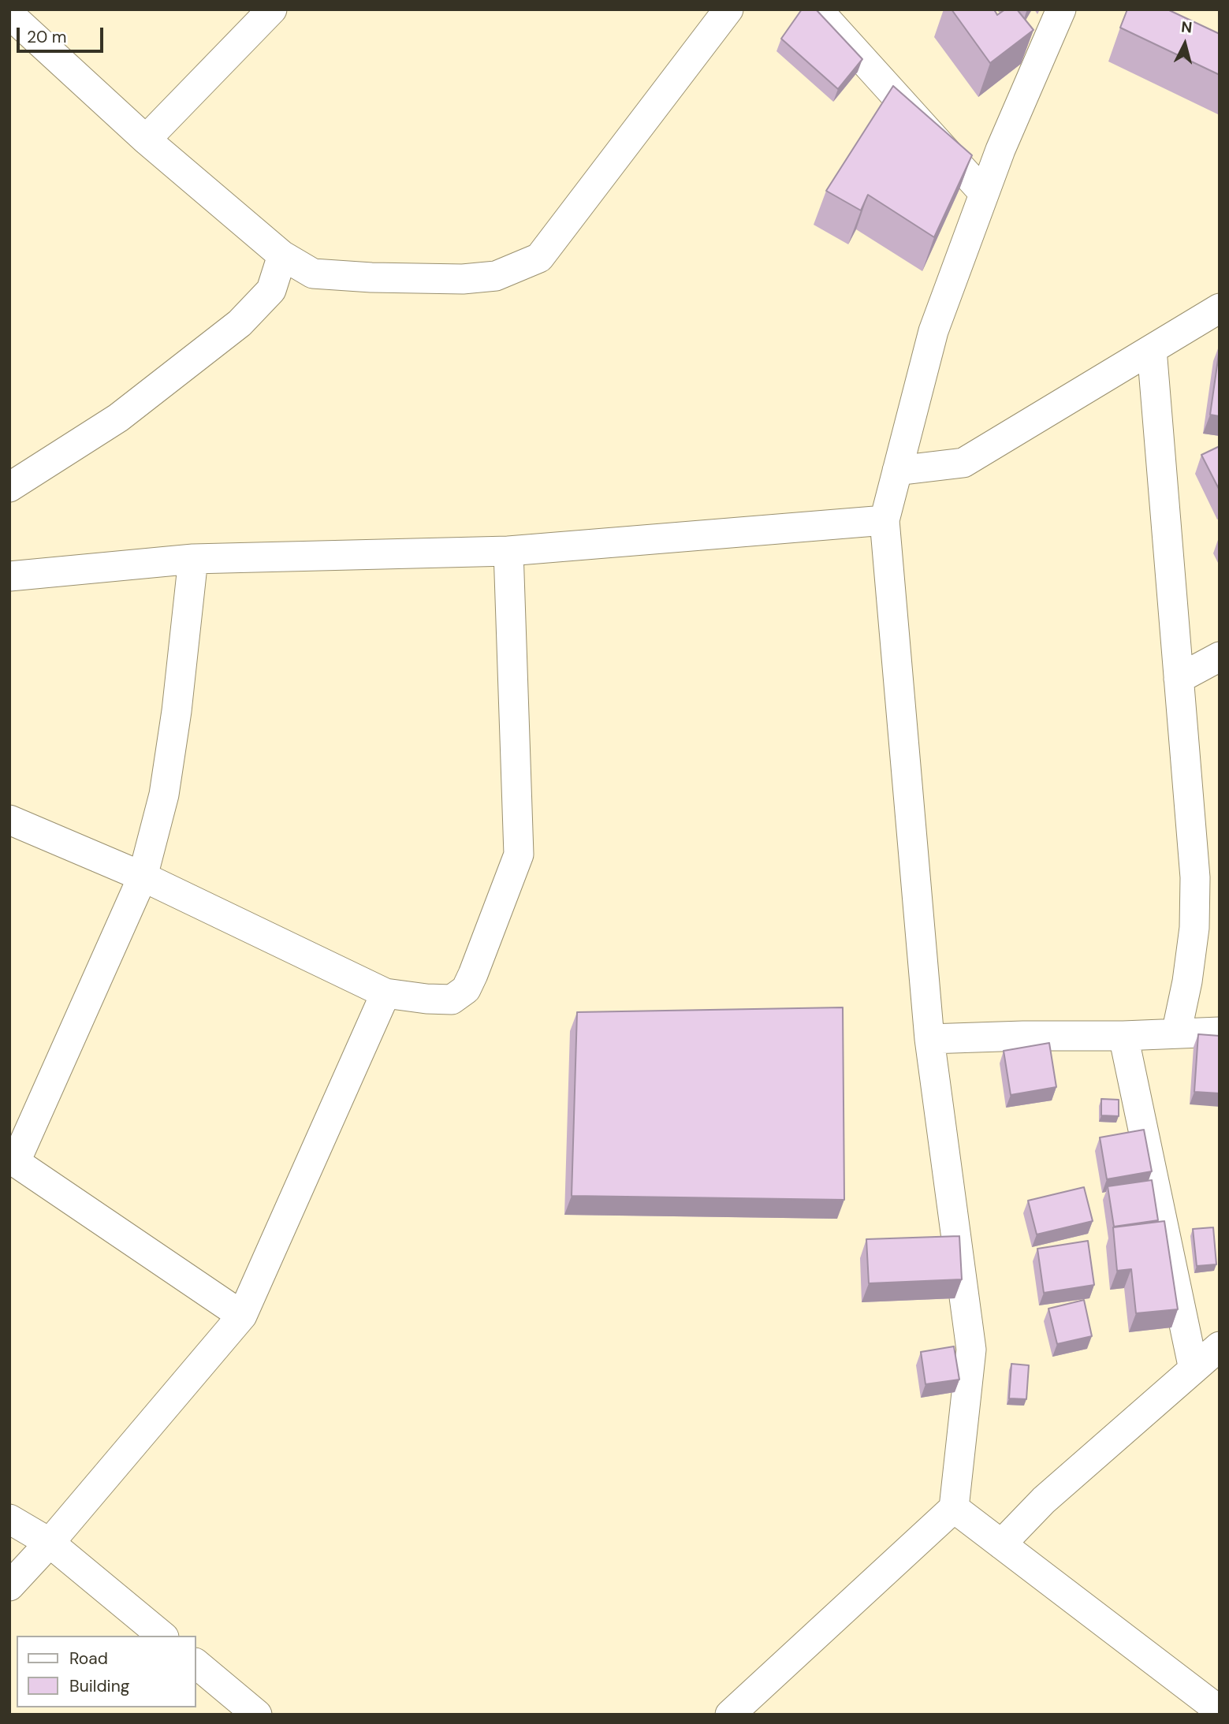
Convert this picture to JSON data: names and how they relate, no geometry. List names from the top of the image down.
{
  "legend": ["Road", "Building"],
  "scale_bar": "20 m",
  "north": "top"
}
